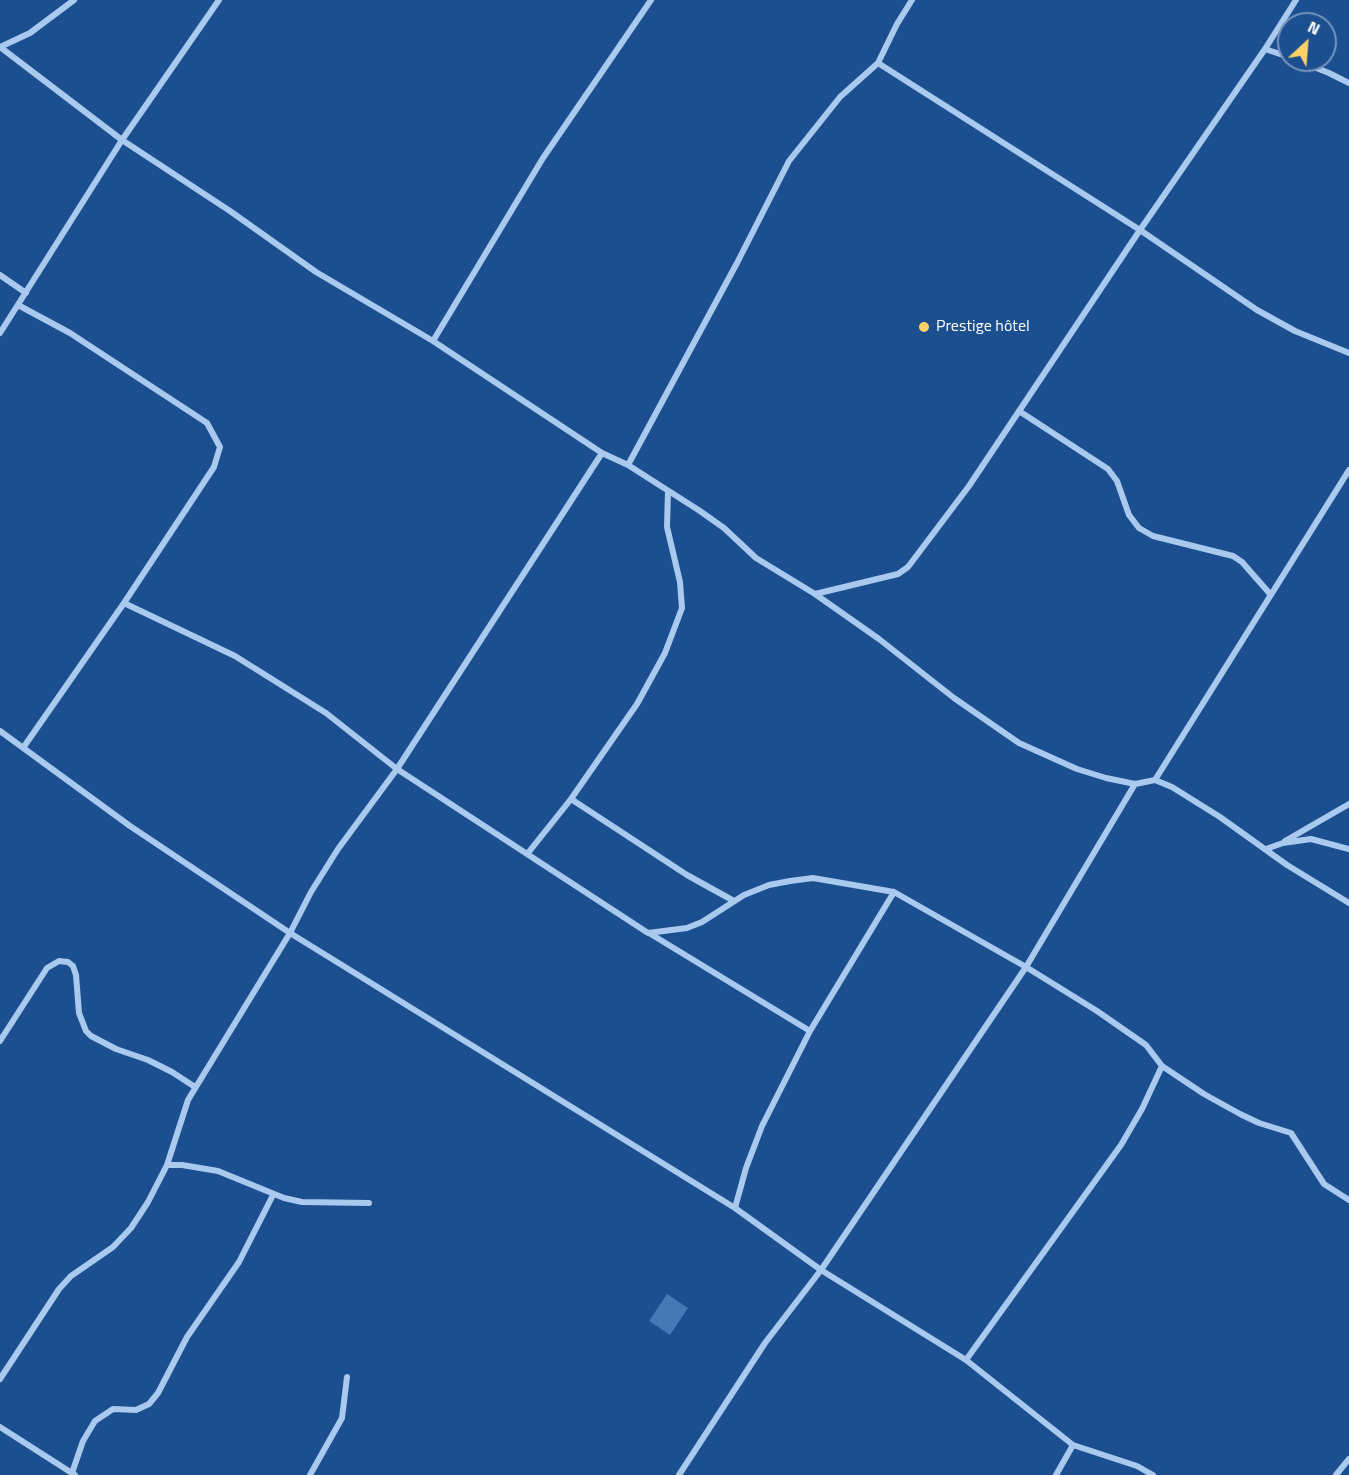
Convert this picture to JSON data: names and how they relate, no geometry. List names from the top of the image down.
{
  "places": ["Prestige hôtel"],
  "north": "top right"
}
